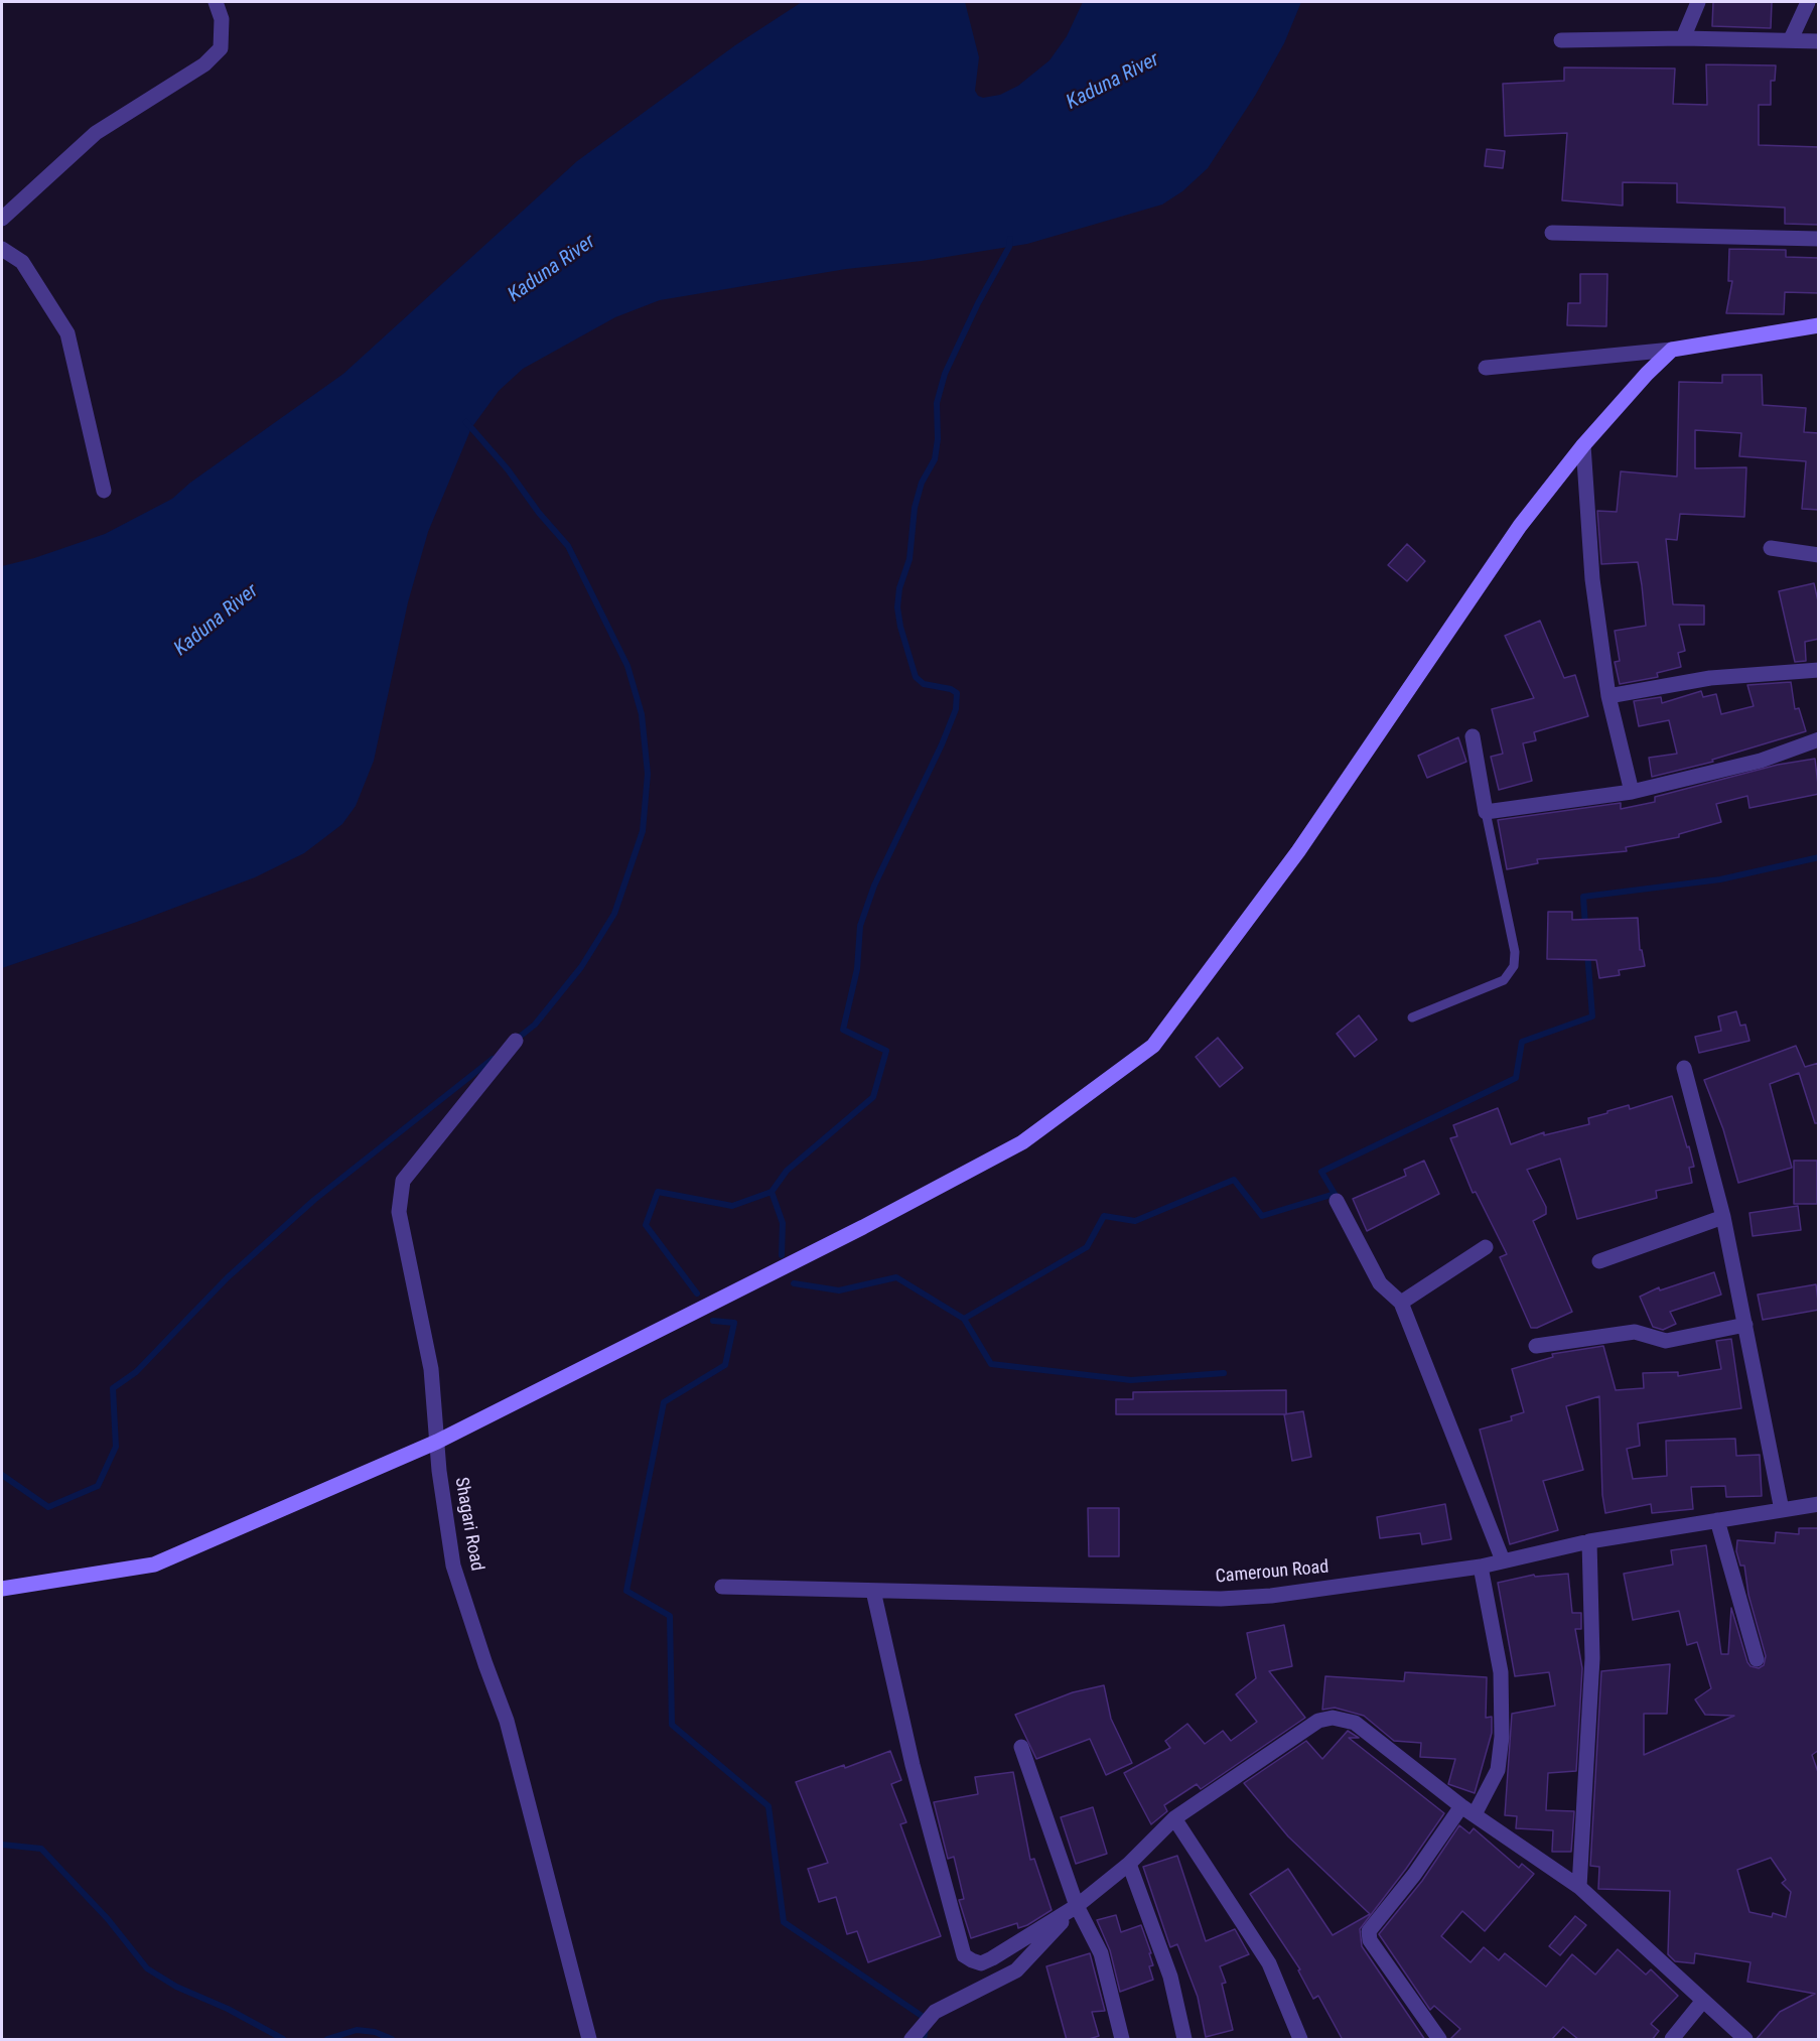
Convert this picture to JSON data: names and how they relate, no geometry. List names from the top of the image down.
{
  "streets": {
    "street": ["Shagari Road", "Cameroun Road"]
  },
  "water": ["Kaduna River"]
}
